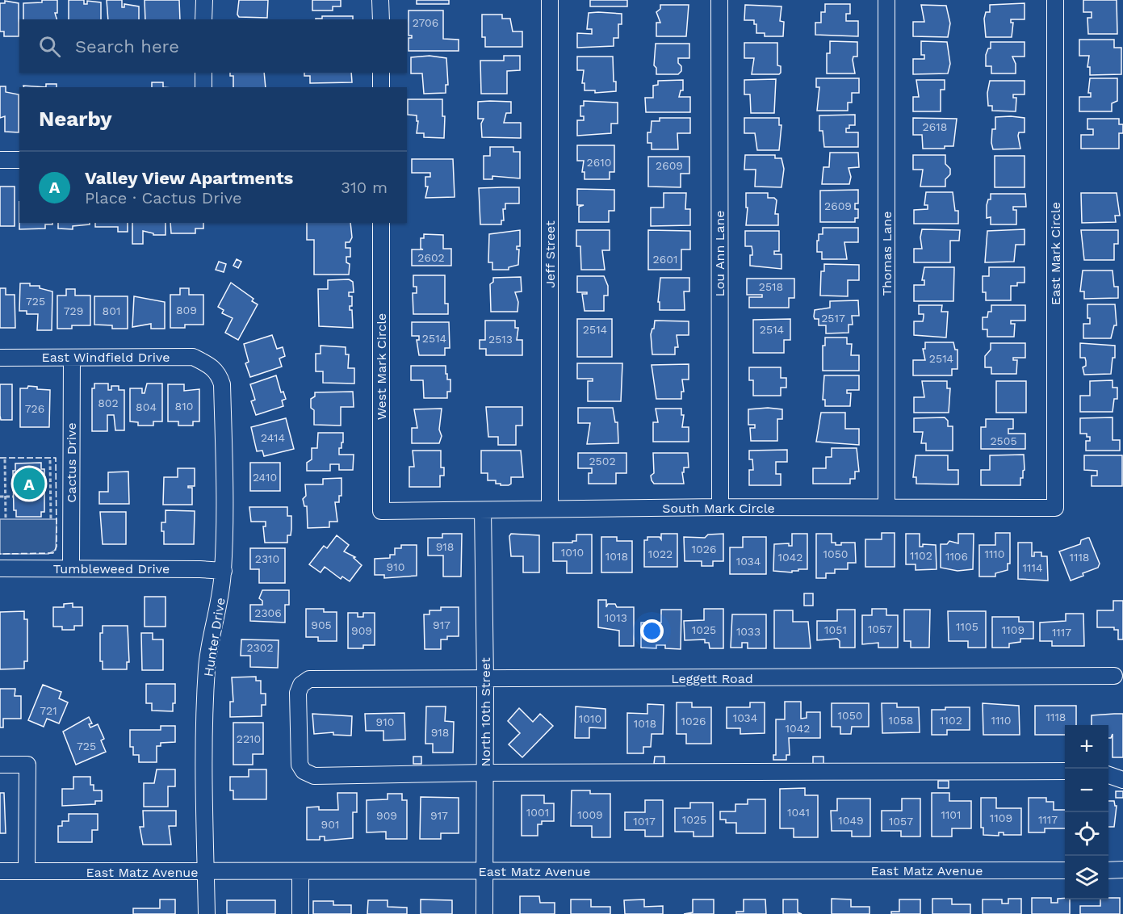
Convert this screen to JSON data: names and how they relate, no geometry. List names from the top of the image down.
{
  "streets": {
    "street": [
      "Lou Ann Lane",
      "Thomas Lane",
      "East Mark Circle",
      "Jeff Street",
      "East Windfield Drive",
      "West Mark Circle",
      "Cactus Drive",
      "South Mark Circle",
      "Tumbleweed Drive",
      "Hunter Drive",
      "Leggett Road",
      "North 10th Street",
      "East Matz Avenue"
    ]
  },
  "crossings": [
    ["Lou Ann Lane", "South Mark Circle"],
    ["Thomas Lane", "South Mark Circle"],
    ["East Mark Circle", "South Mark Circle"],
    ["Jeff Street", "South Mark Circle"],
    ["East Windfield Drive", "Cactus Drive"],
    ["East Windfield Drive", "Hunter Drive"],
    ["West Mark Circle", "South Mark Circle"],
    ["Cactus Drive", "Tumbleweed Drive"],
    ["South Mark Circle", "North 10th Street"],
    ["Tumbleweed Drive", "Hunter Drive"],
    ["Hunter Drive", "East Matz Avenue"],
    ["Leggett Road", "North 10th Street"],
    ["North 10th Street", "East Matz Avenue"]
  ],
  "house_numbers": [
    "2706",
    "2618",
    "2610",
    "2609",
    "2609",
    "2602",
    "2601",
    "2518",
    "725",
    "809",
    "729",
    "801",
    "2517",
    "2514",
    "2514",
    "2514",
    "2513",
    "2514",
    "802",
    "810",
    "804",
    "726",
    "2414",
    "2505",
    "2502",
    "2410",
    "918",
    "1026",
    "1010",
    "1022",
    "1050",
    "1110",
    "1102",
    "1018",
    "1106",
    "1042",
    "1118",
    "2310",
    "1034",
    "910",
    "1114",
    "2306",
    "1013",
    "905",
    "917",
    "1105",
    "1057",
    "1025",
    "1051",
    "1109",
    "909",
    "1033",
    "1117",
    "2302",
    "721",
    "1050",
    "1118",
    "1034",
    "1010",
    "1058",
    "1102",
    "1110",
    "1026",
    "910",
    "1018",
    "1042",
    "918",
    "2210",
    "725",
    "1001",
    "1041",
    "1009",
    "1101",
    "909",
    "917",
    "1109",
    "1025",
    "1117",
    "1049",
    "1017",
    "1057",
    "901"
  ],
  "page": {
    "search": "Search here",
    "heading": "Nearby",
    "list": [
      {
        "mark": "A",
        "name": "Valley View Apartments",
        "note": "Place · Cactus Drive",
        "value": "310 m"
      }
    ],
    "pins": "A",
    "map_buttons": ["+", "−"]
  }
}
